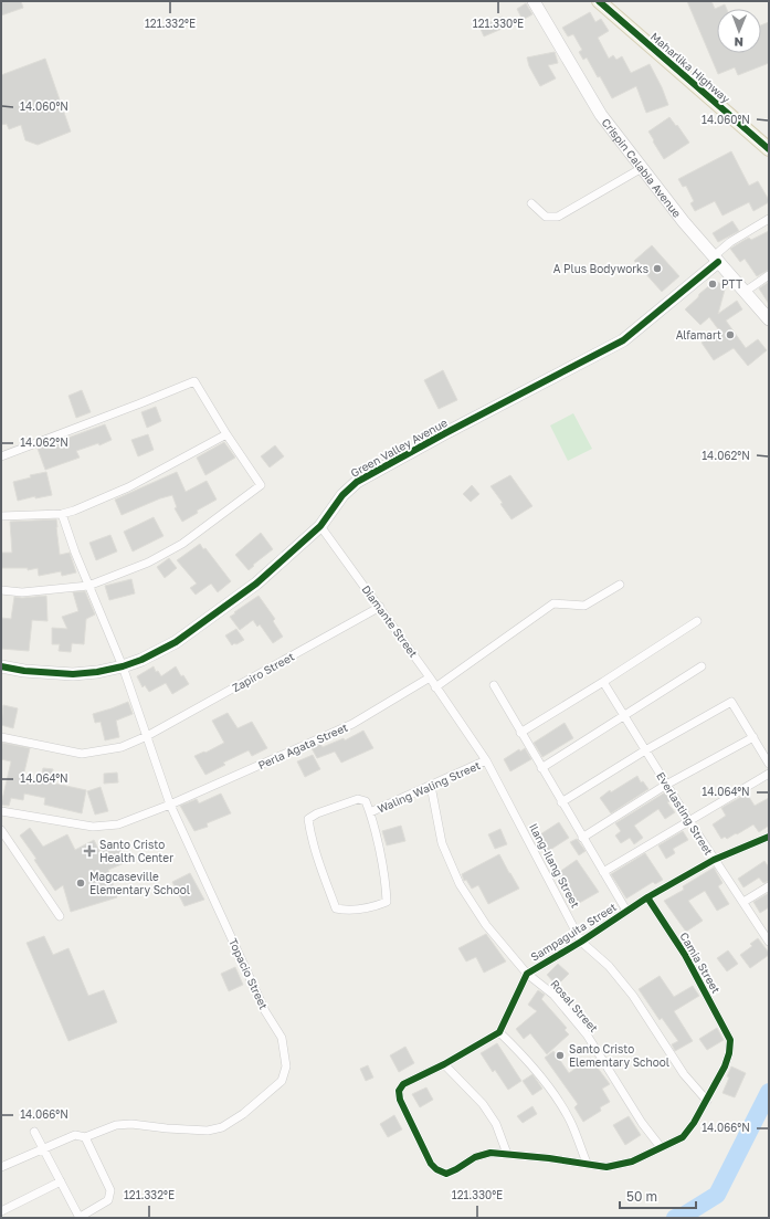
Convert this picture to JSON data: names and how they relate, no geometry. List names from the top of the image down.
{
  "streets": {
    "main road": ["Maharlika Highway"],
    "street": [
      "Crispin Calabia Avenue",
      "Green Valley Avenue",
      "Diamante Street",
      "Zapiro Street",
      "Perla Agata Street",
      "Waling Waling Street",
      "Everlasting Street",
      "Ilang-Ilang Street",
      "Sampaguita Street",
      "Camia Street",
      "Topacio Street",
      "Rosal Street"
    ]
  },
  "crossings": [
    ["Crispin Calabia Avenue", "Green Valley Avenue"],
    ["Green Valley Avenue", "Diamante Street"],
    ["Green Valley Avenue", "Topacio Street"],
    ["Diamante Street", "Zapiro Street"],
    ["Diamante Street", "Perla Agata Street"],
    ["Diamante Street", "Ilang-Ilang Street"],
    ["Zapiro Street", "Topacio Street"],
    ["Perla Agata Street", "Topacio Street"],
    ["Waling Waling Street", "Ilang-Ilang Street"],
    ["Waling Waling Street", "Rosal Street"],
    ["Everlasting Street", "Sampaguita Street"],
    ["Ilang-Ilang Street", "Sampaguita Street"],
    ["Ilang-Ilang Street", "Camia Street"],
    ["Sampaguita Street", "Camia Street"],
    ["Sampaguita Street", "Rosal Street"]
  ],
  "places": {
    "other": [
      "A Plus Bodyworks",
      "PTT",
      "Alfamart",
      "Magcaseville Elementary School",
      "Santo Cristo Elementary School"
    ],
    "health": ["Santo Cristo Health Center"]
  },
  "scale_bar": "50 m",
  "north": "bottom",
  "coordinates": [
    "121.332°E",
    "121.330°E",
    "14.060°N",
    "14.062°N",
    "14.064°N",
    "14.066°N"
  ]
}
